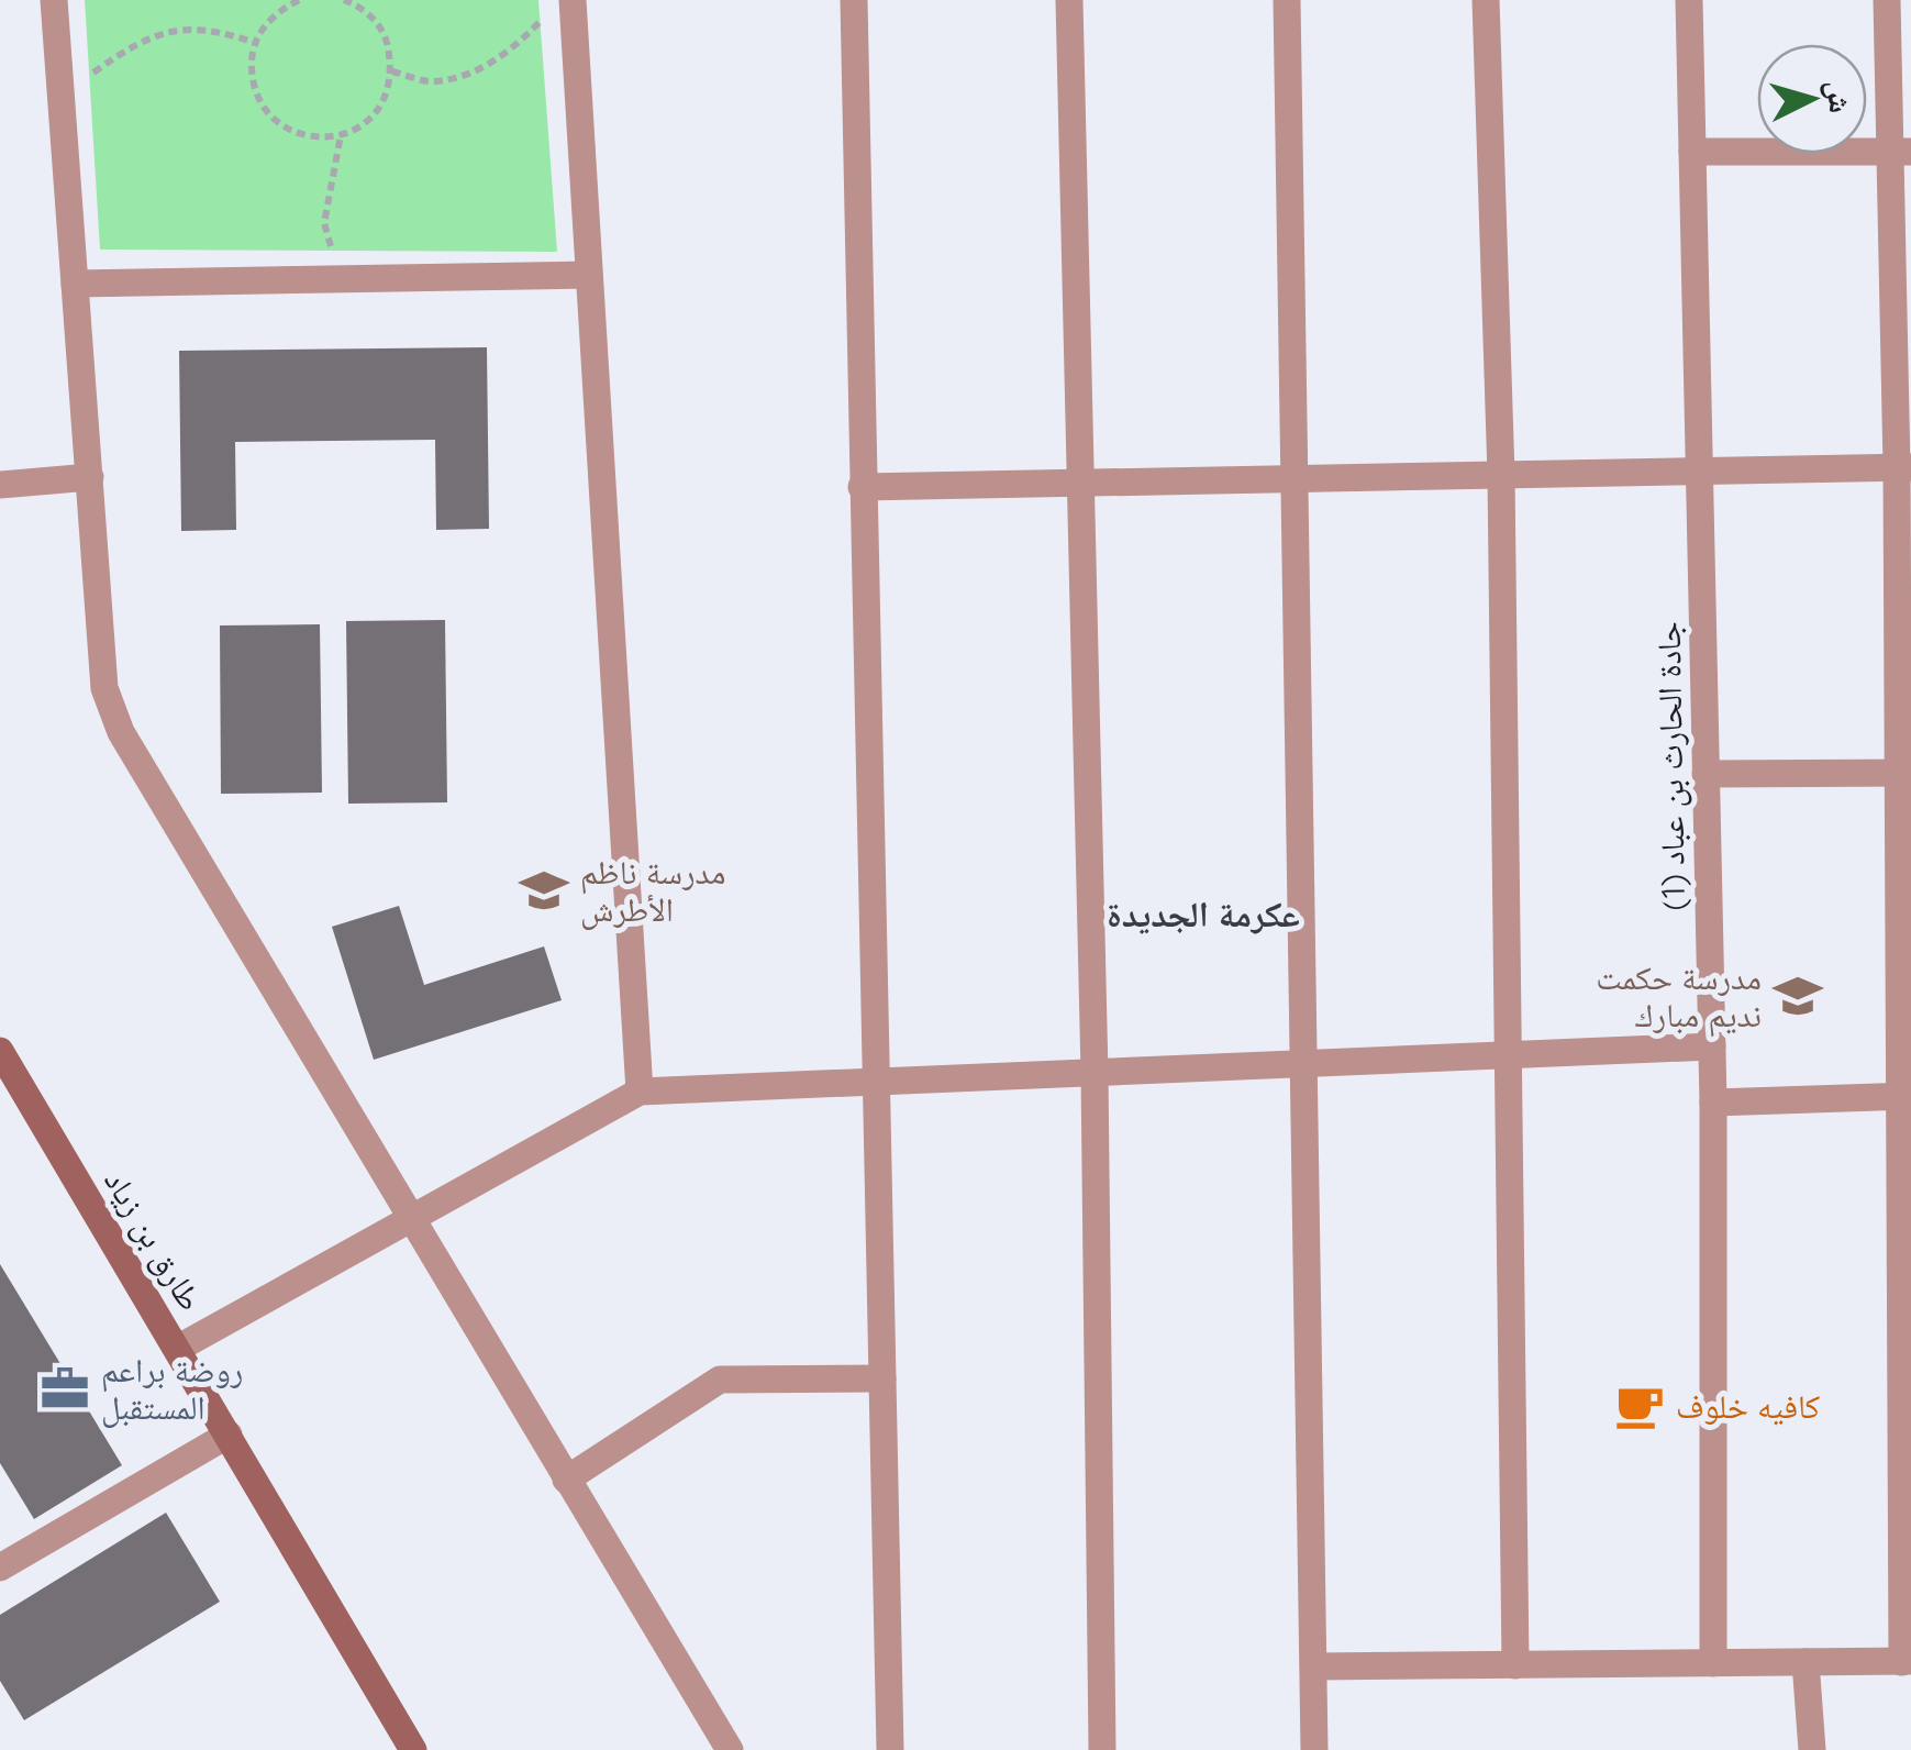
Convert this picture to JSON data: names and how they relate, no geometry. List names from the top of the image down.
{
  "streets": {
    "main road": ["طارق بن زياد"],
    "street": ["جادة الحارث بن عباد (1)"]
  },
  "districts": ["عكرمة الجديدة"],
  "places": {
    "school or university": ["مدرسة ناظم الأطرش", "مدرسة حكمت نديم مبارك"],
    "office": ["روضة براعم المستقبل"],
    "cafe": ["كافيه خلوف"]
  },
  "north": "right"
}
